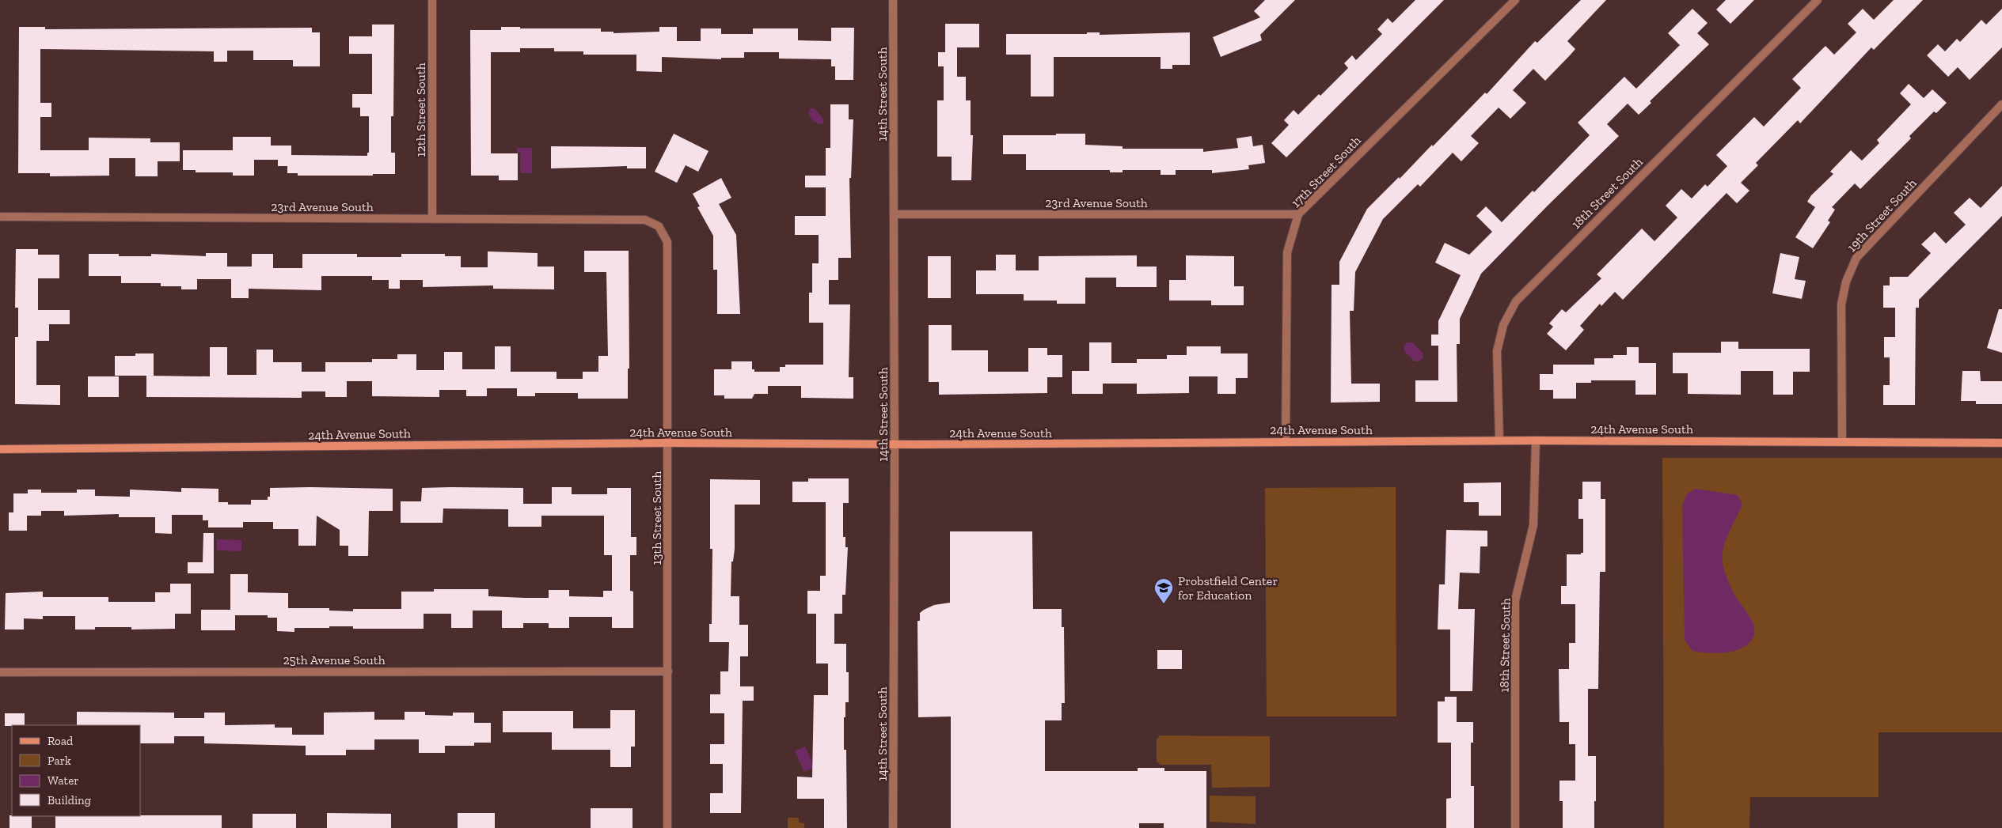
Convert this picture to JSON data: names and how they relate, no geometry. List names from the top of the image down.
{
  "streets": {
    "street": [
      "14th Street South",
      "12th Street South",
      "17th Street South",
      "18th Street South",
      "23rd Avenue South",
      "19th Street South",
      "24th Avenue South",
      "13th Street South",
      "25th Avenue South"
    ]
  },
  "crossings": [
    ["14th Street South", "23rd Avenue South"],
    ["14th Street South", "24th Avenue South"],
    ["12th Street South", "23rd Avenue South"],
    ["17th Street South", "23rd Avenue South"],
    ["17th Street South", "24th Avenue South"],
    ["18th Street South", "24th Avenue South"],
    ["23rd Avenue South", "13th Street South"],
    ["19th Street South", "24th Avenue South"],
    ["24th Avenue South", "13th Street South"],
    ["13th Street South", "25th Avenue South"]
  ],
  "places": {
    "school or university": ["Probstfield Center for Education"]
  },
  "legend": [
    "Road",
    "Park",
    "Water",
    "Building"
  ]
}
